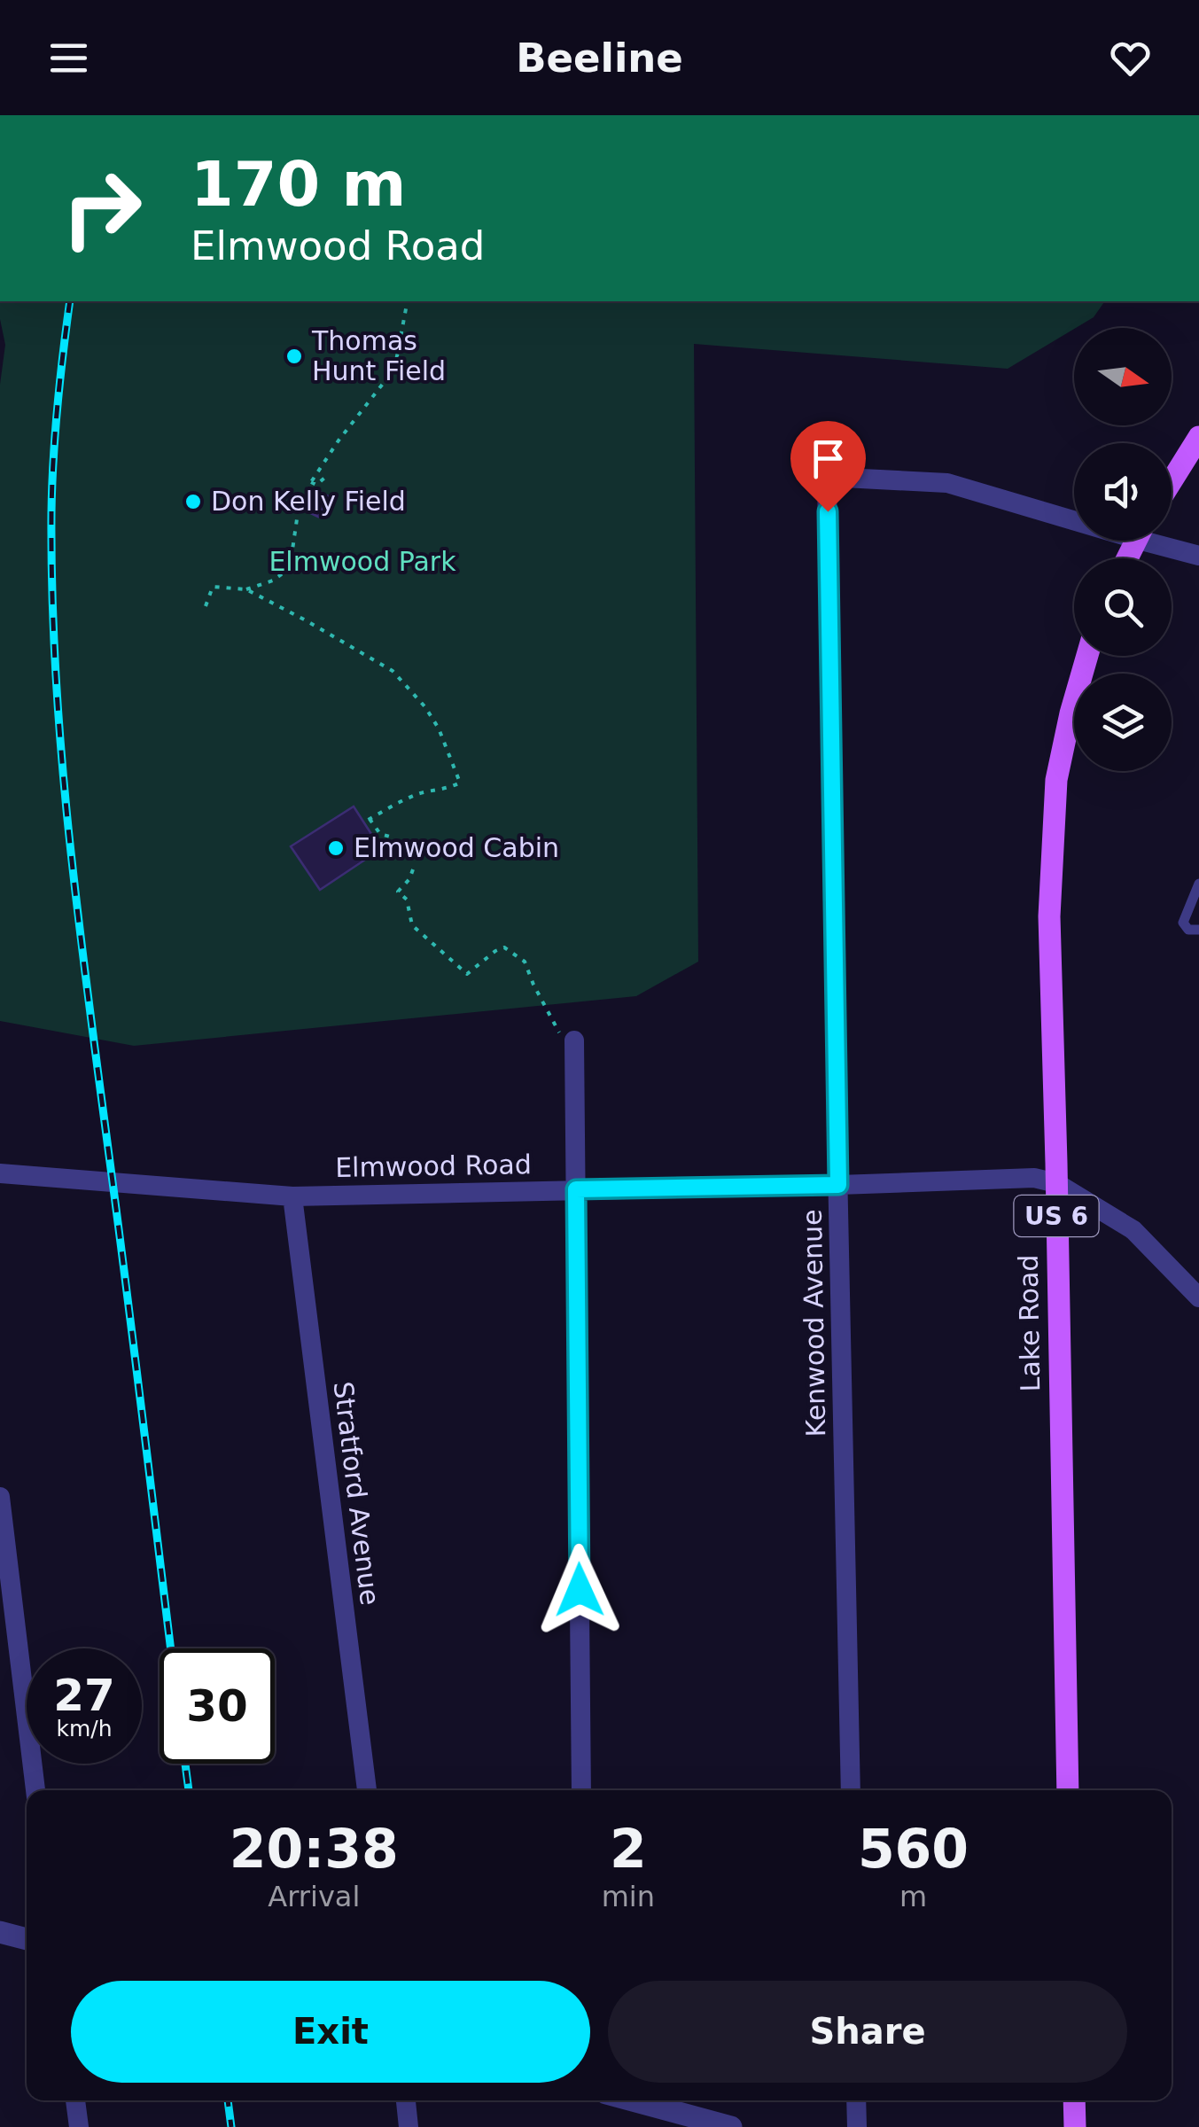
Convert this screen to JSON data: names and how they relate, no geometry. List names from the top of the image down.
{
  "streets": {
    "main road": ["US 6", "Lake Road"],
    "street": ["Elmwood Road", "Kenwood Avenue", "Stratford Avenue"]
  },
  "crossings": [
    ["Elmwood Road", "Kenwood Avenue"],
    ["Elmwood Road", "Lake Road"],
    ["Elmwood Road", "Stratford Avenue"]
  ],
  "parks": ["Elmwood Park"],
  "places": ["Thomas Hunt Field", "Don Kelly Field", "Elmwood Cabin"],
  "north": "right",
  "page": {
    "header": "Beeline",
    "turn": ["170 m", "Elmwood Road"],
    "speed": "27 km/h",
    "limit": "30",
    "eta": [
      "20:38",
      "Arrival",
      "2",
      "min",
      "560",
      "m"
    ],
    "buttons": ["Exit", "Share"]
  }
}
